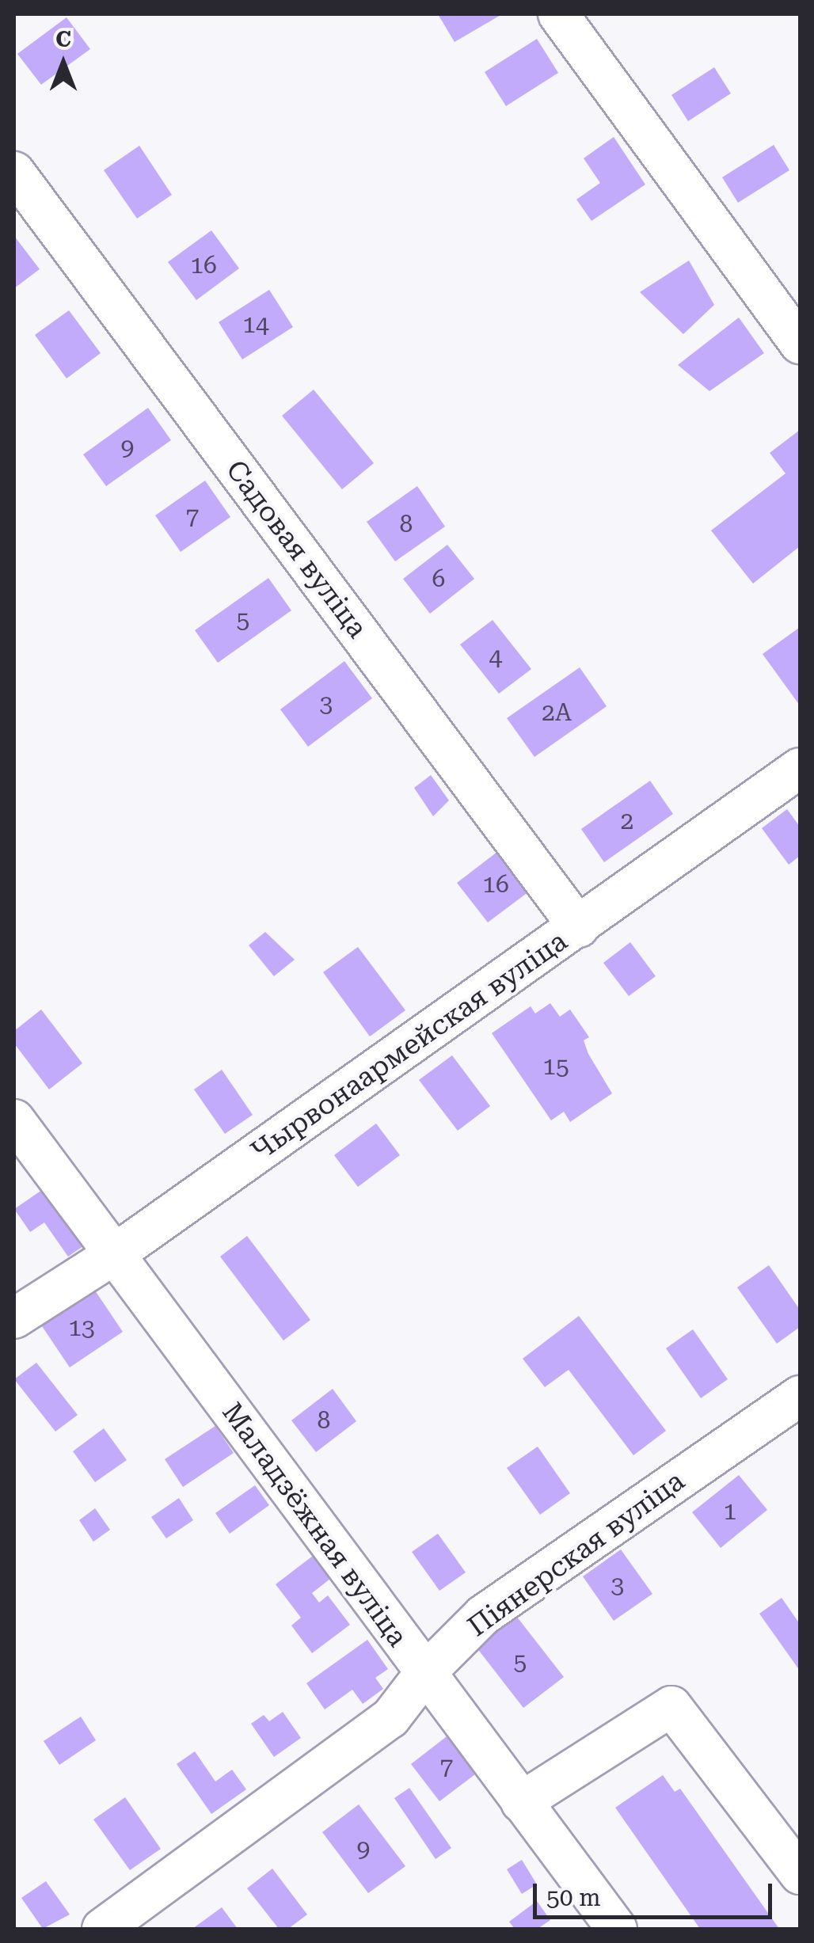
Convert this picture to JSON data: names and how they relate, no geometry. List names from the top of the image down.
{
  "streets": {
    "street": [
      "Садовая вуліца",
      "Чырвонаармейская вуліца",
      "Маладзёжная вуліца",
      "Піянерская вуліца"
    ]
  },
  "crossings": [
    ["Садовая вуліца", "Чырвонаармейская вуліца"],
    ["Чырвонаармейская вуліца", "Маладзёжная вуліца"],
    ["Маладзёжная вуліца", "Піянерская вуліца"]
  ],
  "house_numbers": [
    "16",
    "14",
    "9",
    "7",
    "8",
    "6",
    "5",
    "4",
    "3",
    "2А",
    "2",
    "16",
    "15",
    "13",
    "8",
    "1",
    "3",
    "5",
    "7",
    "9"
  ],
  "scale_bar": "50 m",
  "north": "top"
}
